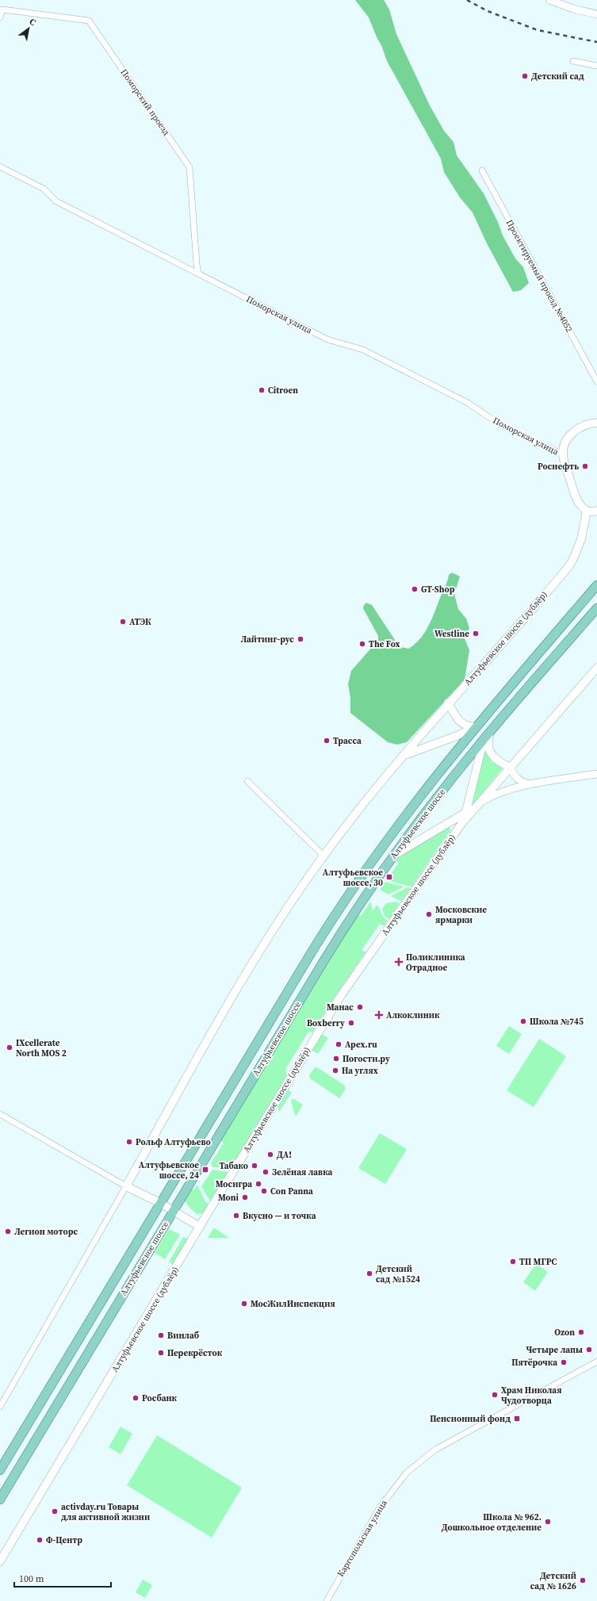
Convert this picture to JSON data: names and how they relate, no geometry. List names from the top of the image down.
{
  "streets": {
    "main road": ["Алтуфьевское шоссе (дублёр)", "Алтуфьевское шоссе"],
    "street": [
      "Поморский проезд",
      "Проектируемый проезд №4052",
      "Поморская улица",
      "Каргопольская улица"
    ]
  },
  "crossings": [
    ["Поморский проезд", "Поморская улица"]
  ],
  "places": {
    "other": [
      "Детский сад",
      "Citroen",
      "Роснефть",
      "GT-Shop",
      "АТЭК",
      "Westline",
      "Лайтинг-рус",
      "The Fox",
      "Трасса",
      "Московские ярмарки",
      "Манас",
      "Школа №745",
      "Boxberry",
      "Apex.ru",
      "IXcellerate North MOS 2",
      "Погости.ру",
      "На углях",
      "Рольф Алтуфьево",
      "ДА!",
      "Табако",
      "Зелёная лавка",
      "Мосигра",
      "Con Panna",
      "Moni",
      "Вкусно — и точка",
      "Легион моторс",
      "ТП МГРС",
      "Детский сад №1524",
      "МосЖилИнспекция",
      "Ozon",
      "Винлаб",
      "Четыре лапы",
      "Перекрёсток",
      "Пятёрочка",
      "Храм Николая Чудотворца",
      "Росбанк",
      "activday.ru Товары для активной жизни",
      "Школа № 962. Дошкольное отделение",
      "Ф-Центр",
      "Детский сад № 1626"
    ],
    "transit": ["Алтуфьевское шоссе, 30", "Алтуфьевское шоссе, 24", "Пенсионный фонд"],
    "health": ["Поликлиника Отрадное", "Алкоклиник"]
  },
  "scale_bar": "100 m",
  "north": "top right"
}
